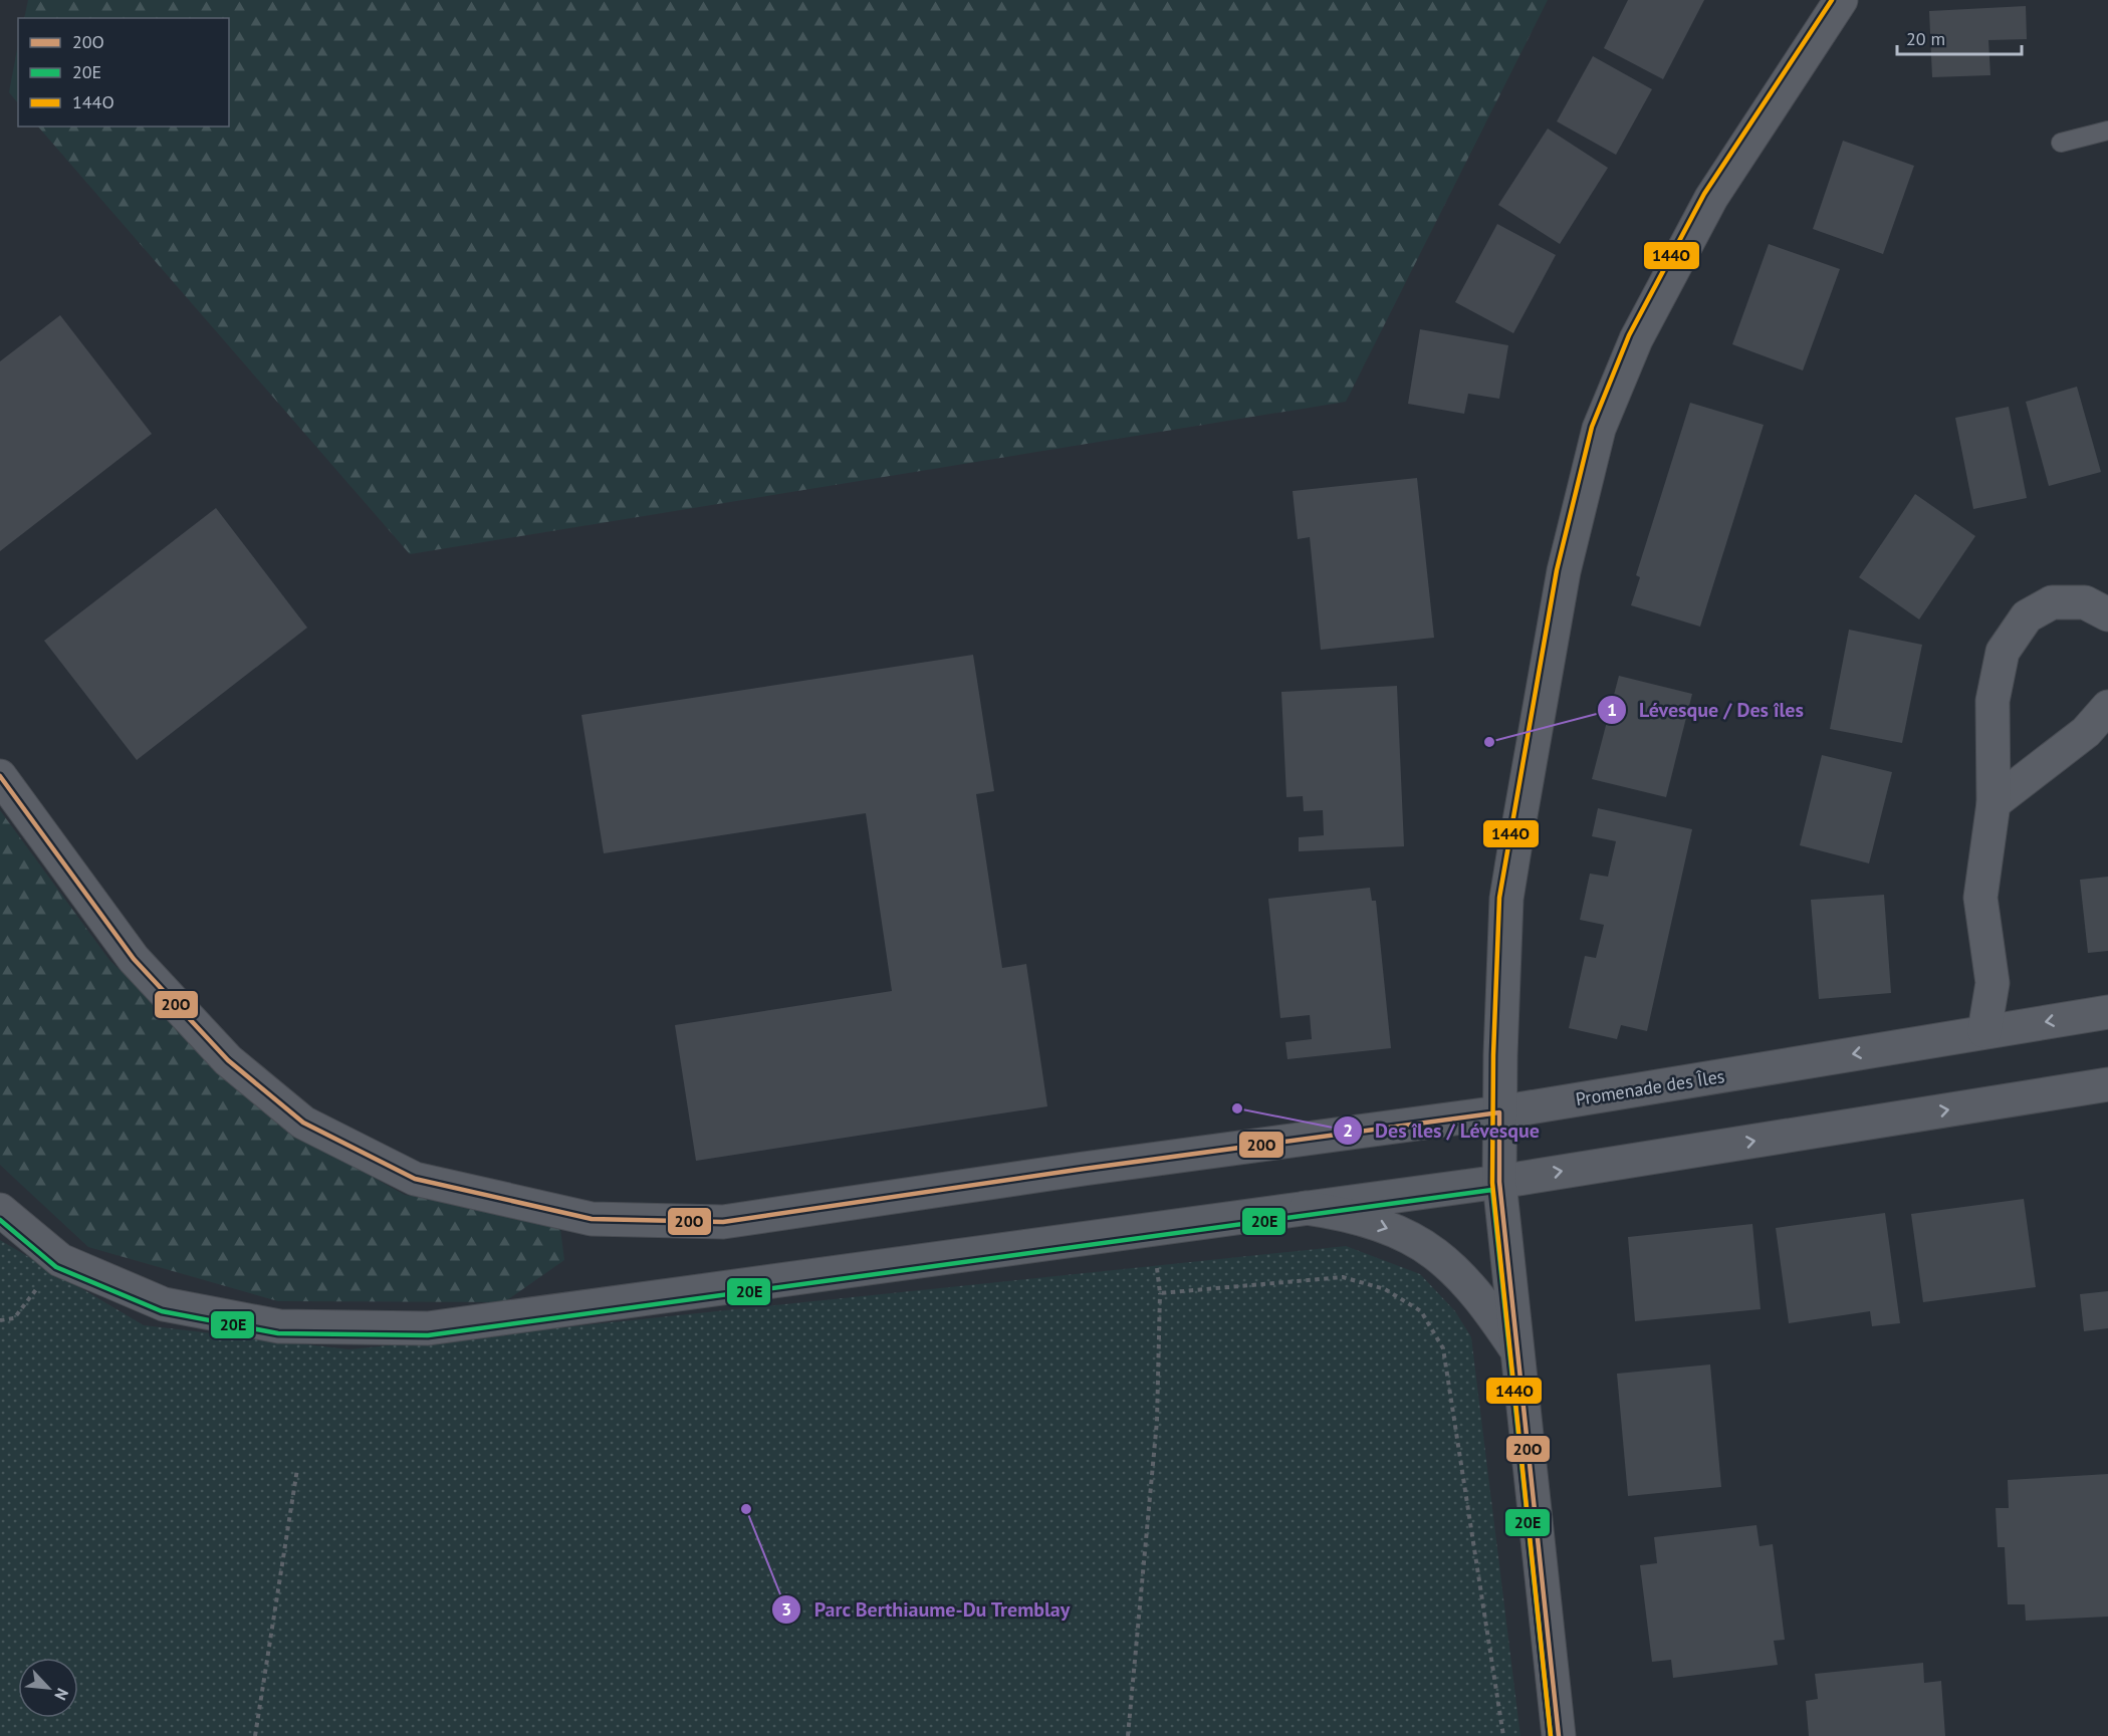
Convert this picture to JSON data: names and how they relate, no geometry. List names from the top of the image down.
{
  "streets": {
    "street": ["Promenade des Îles"]
  },
  "places": ["Lévesque / Des îles", "Des îles / Lévesque", "Parc Berthiaume-Du Tremblay"],
  "lines": ["transit line 144O", "transit line 20O", "transit line 20E"],
  "legend": ["20O", "20E", "144O"],
  "scale_bar": "20 m",
  "north": "bottom right"
}
